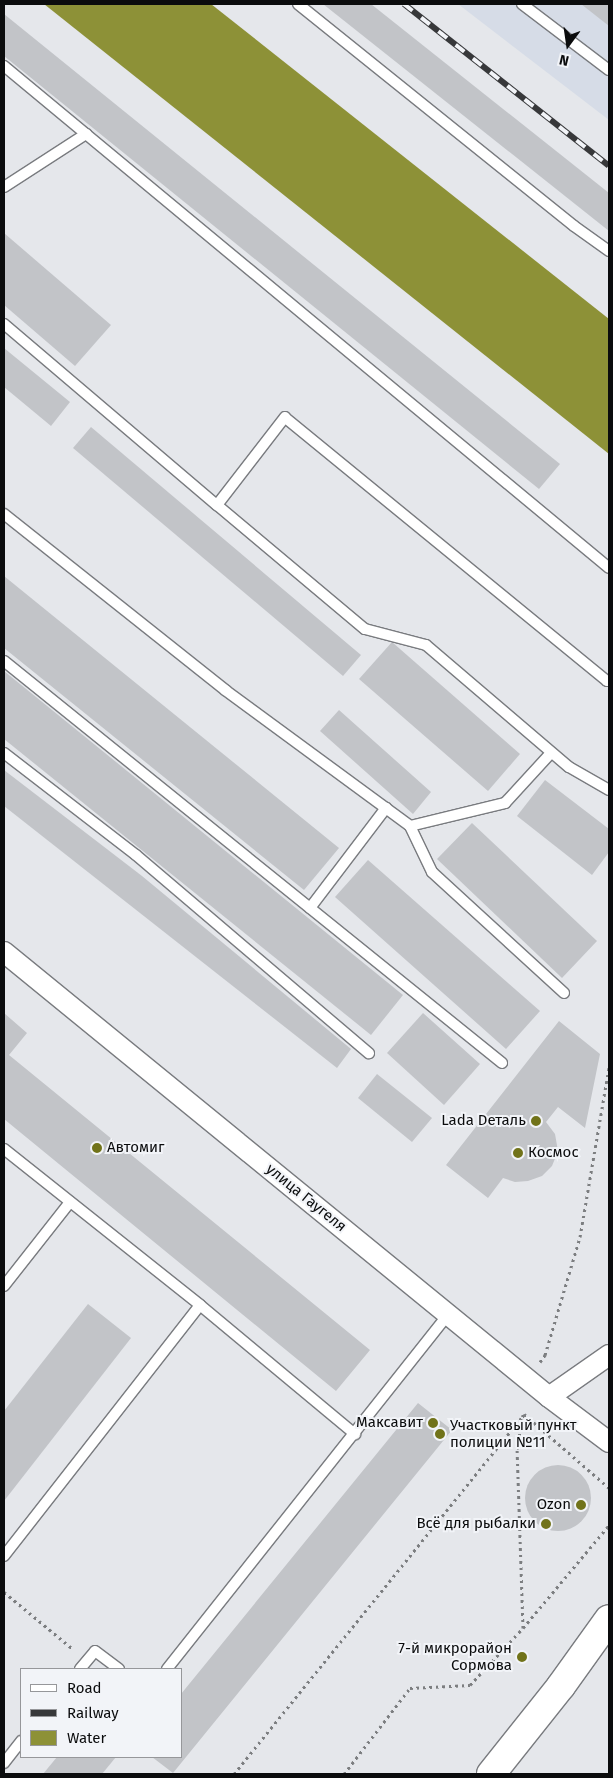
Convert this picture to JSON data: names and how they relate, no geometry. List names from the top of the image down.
{
  "streets": {
    "street": ["улица Гаугеля"]
  },
  "places": [
    "Lada Dеталь",
    "Автомиг",
    "Космос",
    "Максавит",
    "Участковый пункт полиции №11",
    "Ozon",
    "Всё для рыбалки",
    "7-й микрорайон Сормова"
  ],
  "legend": ["Road", "Railway", "Water"],
  "north": "bottom"
}
